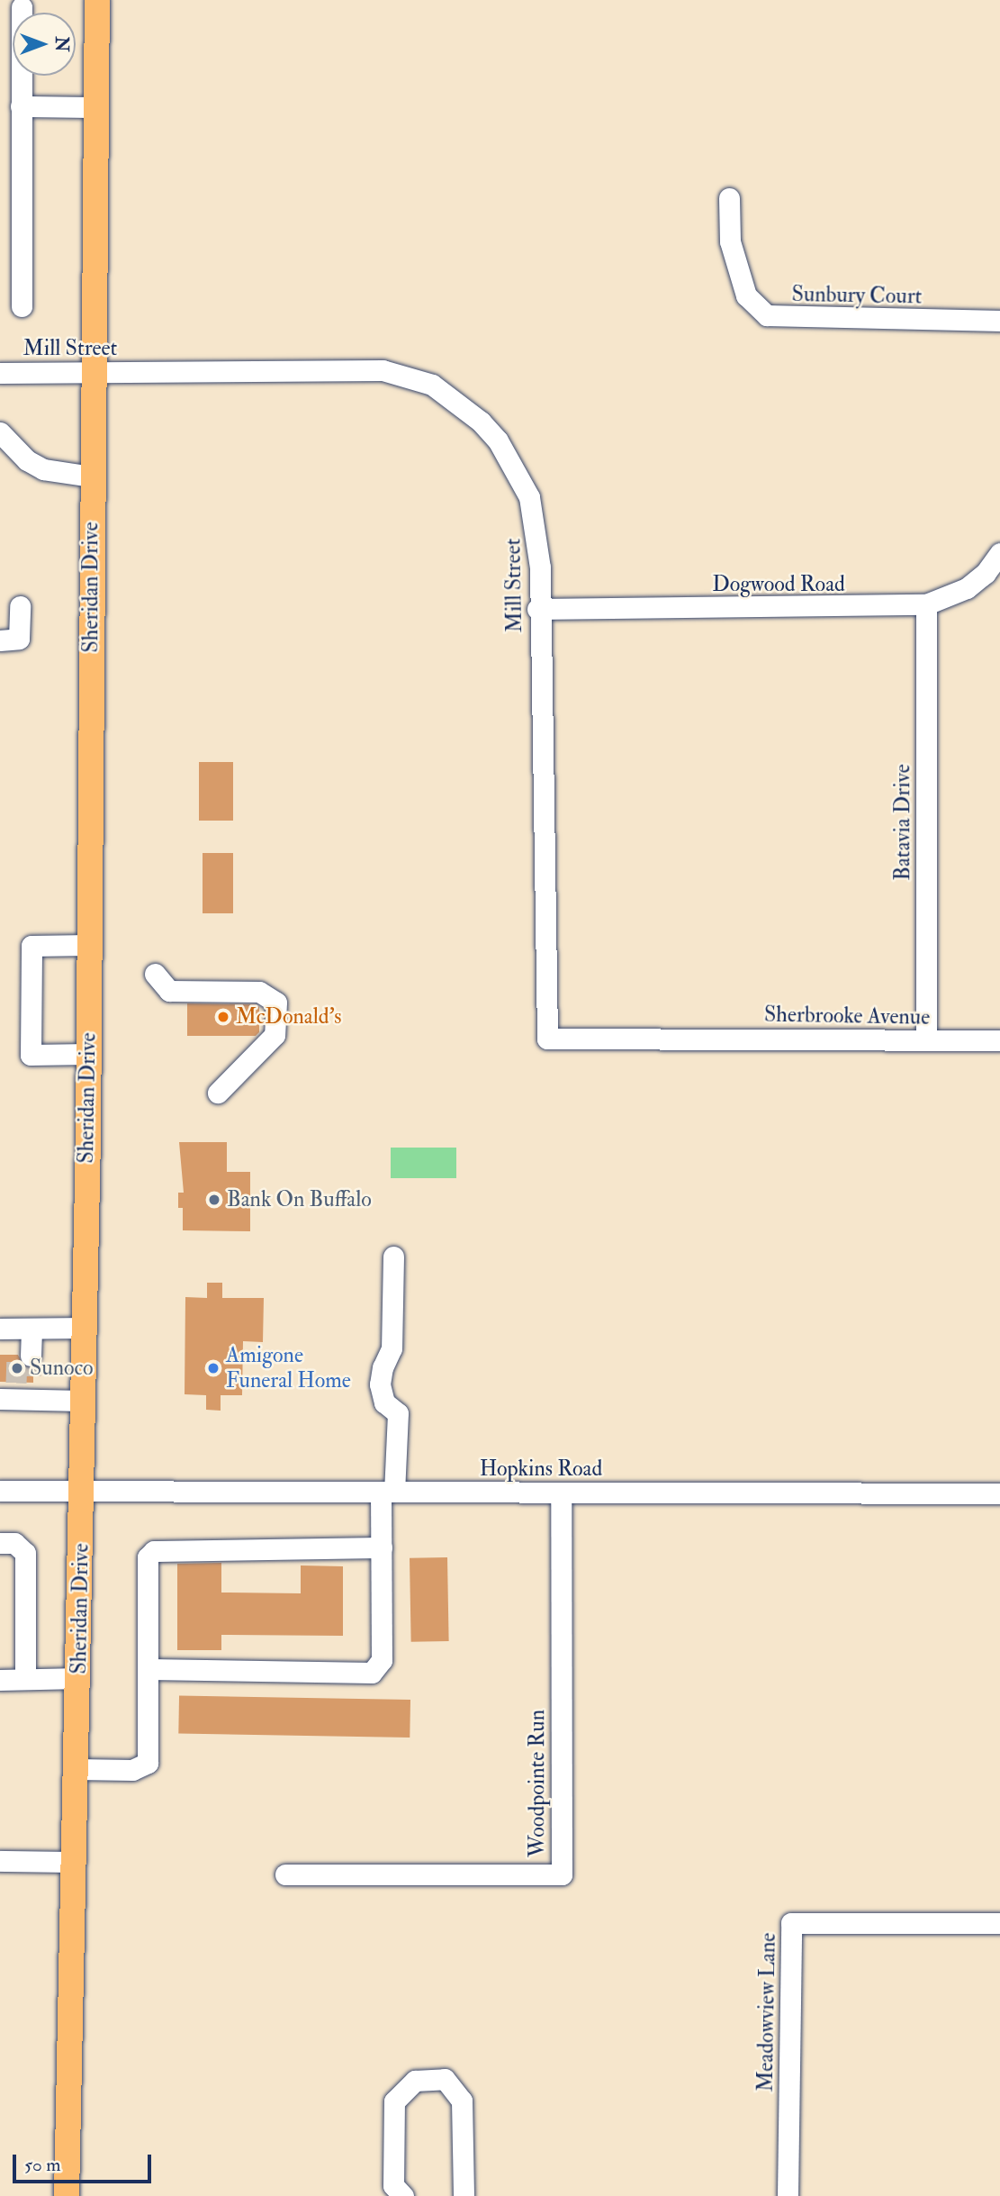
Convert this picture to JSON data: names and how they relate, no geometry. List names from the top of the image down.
{
  "streets": {
    "main road": ["Sheridan Drive"],
    "street": [
      "Sunbury Court",
      "Mill Street",
      "Dogwood Road",
      "Batavia Drive",
      "Sherbrooke Avenue",
      "Hopkins Road",
      "Woodpointe Run",
      "Meadowview Lane"
    ]
  },
  "crossings": [
    ["Mill Street", "Dogwood Road"],
    ["Mill Street", "Sheridan Drive"],
    ["Mill Street", "Sherbrooke Avenue"],
    ["Dogwood Road", "Batavia Drive"],
    ["Sheridan Drive", "Hopkins Road"],
    ["Batavia Drive", "Sherbrooke Avenue"],
    ["Hopkins Road", "Woodpointe Run"]
  ],
  "places": [
    "McDonald's",
    "Bank On Buffalo",
    "Sunoco",
    "Amigone Funeral Home"
  ],
  "scale_bar": "50 m",
  "north": "right"
}
